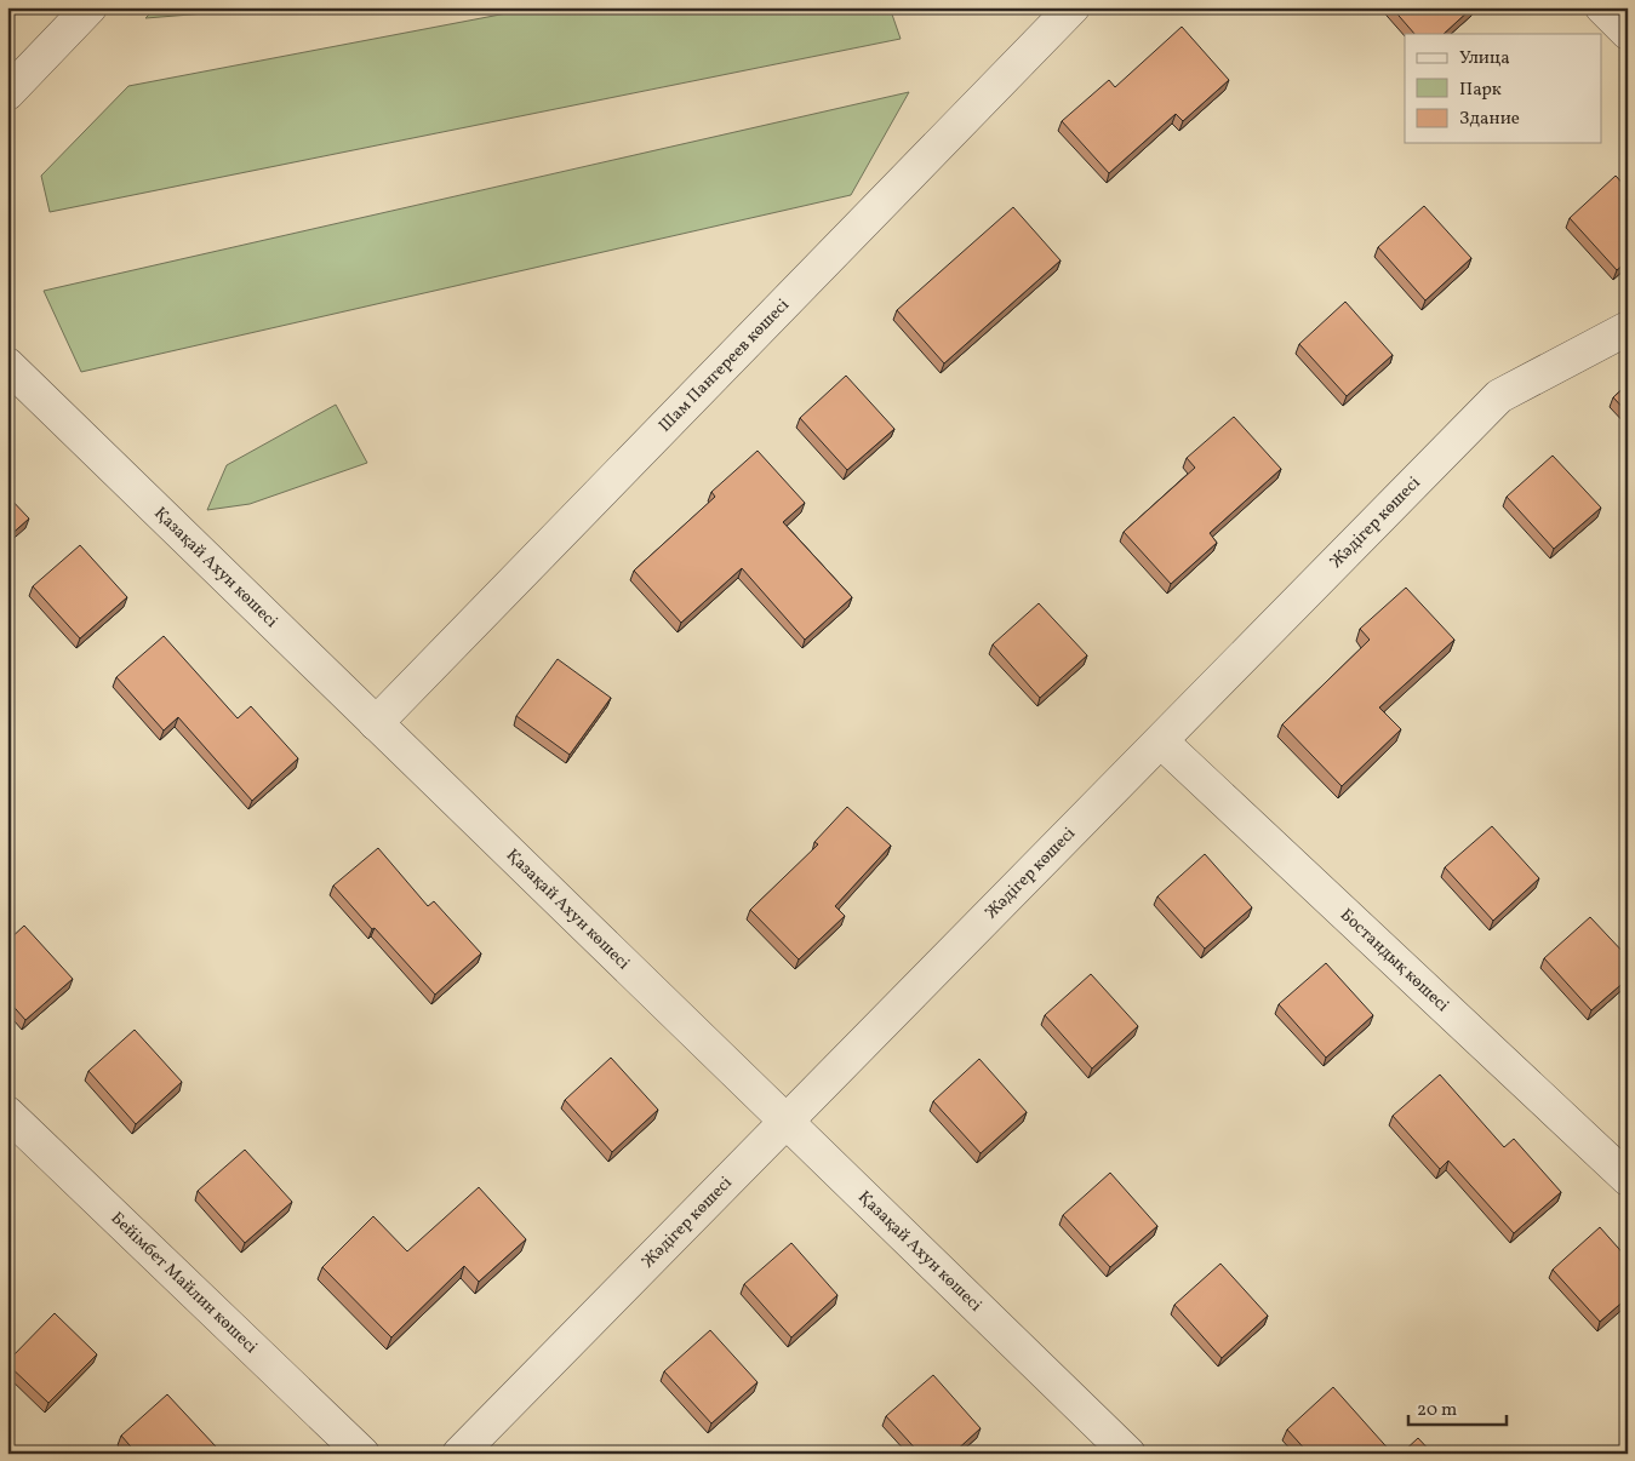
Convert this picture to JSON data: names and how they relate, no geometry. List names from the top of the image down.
{
  "streets": {
    "street": [
      "Шам Пангереев көшесі",
      "Жәдігер көшесі",
      "Қазақай Ахун көшесі",
      "Бостандық көшесі",
      "Бейімбет Майлин көшесі"
    ]
  },
  "crossings": [
    ["Шам Пангереев көшесі", "Қазақай Ахун көшесі"],
    ["Жәдігер көшесі", "Қазақай Ахун көшесі"],
    ["Жәдігер көшесі", "Бостандық көшесі"]
  ],
  "legend": ["Улица", "Парк", "Здание"],
  "scale_bar": "20 m"
}
